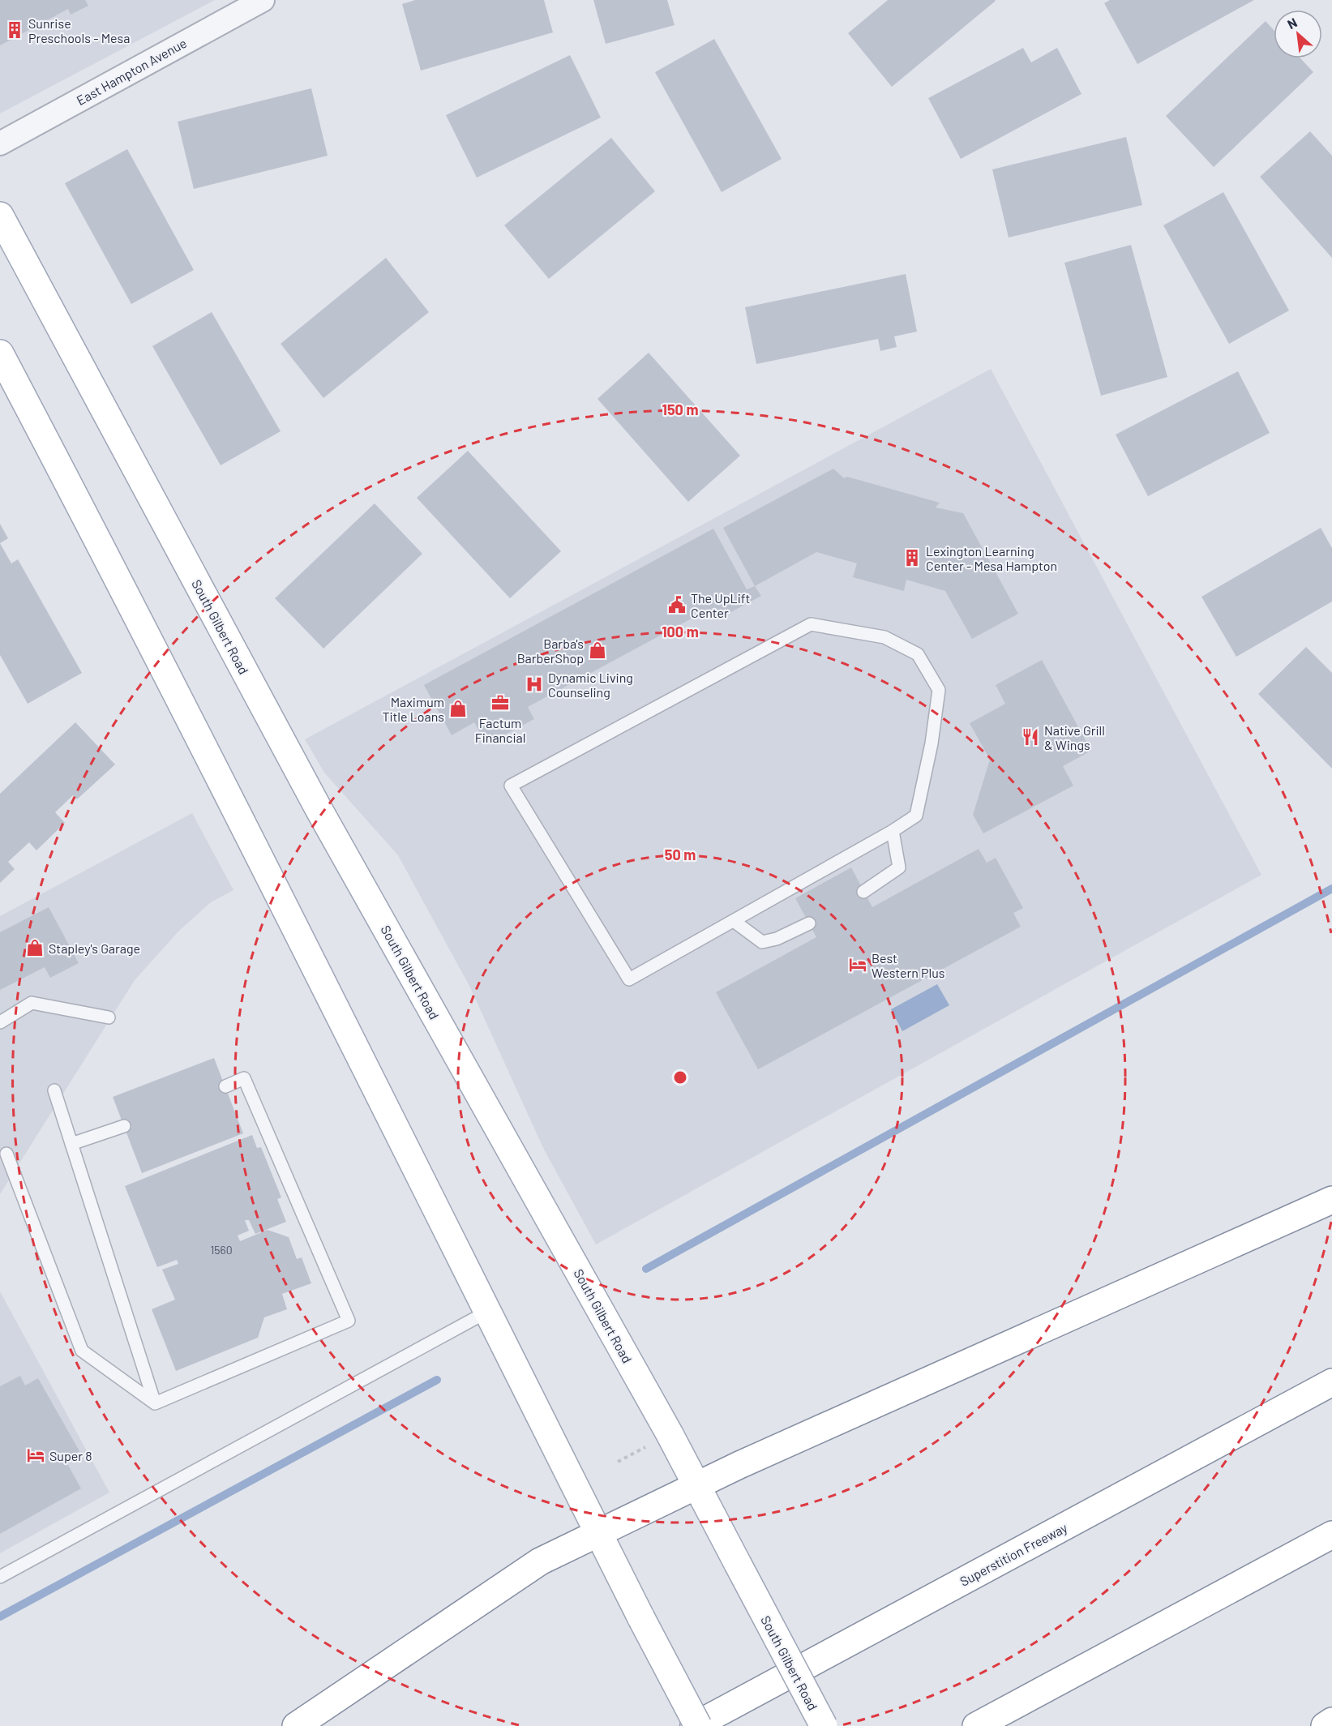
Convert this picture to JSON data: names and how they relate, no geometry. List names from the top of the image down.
{
  "streets": {
    "main road": ["South Gilbert Road", "Superstition Freeway"],
    "street": ["East Hampton Avenue"]
  },
  "places": {
    "building": ["Sunrise Preschools - Mesa", "Lexington Learning Center - Mesa Hampton"],
    "public building": ["The UpLift Center"],
    "shop": ["Barba's BarberShop", "Maximum Title Loans", "Stapley's Garage"],
    "hospital": ["Dynamic Living Counseling"],
    "office": ["Factum Financial"],
    "restaurant": ["Native Grill & Wings"],
    "hotel": ["Best Western Plus", "Super 8"]
  },
  "house_numbers": ["1560"],
  "north": "top left",
  "rings": ["150 m", "100 m", "50 m"]
}
